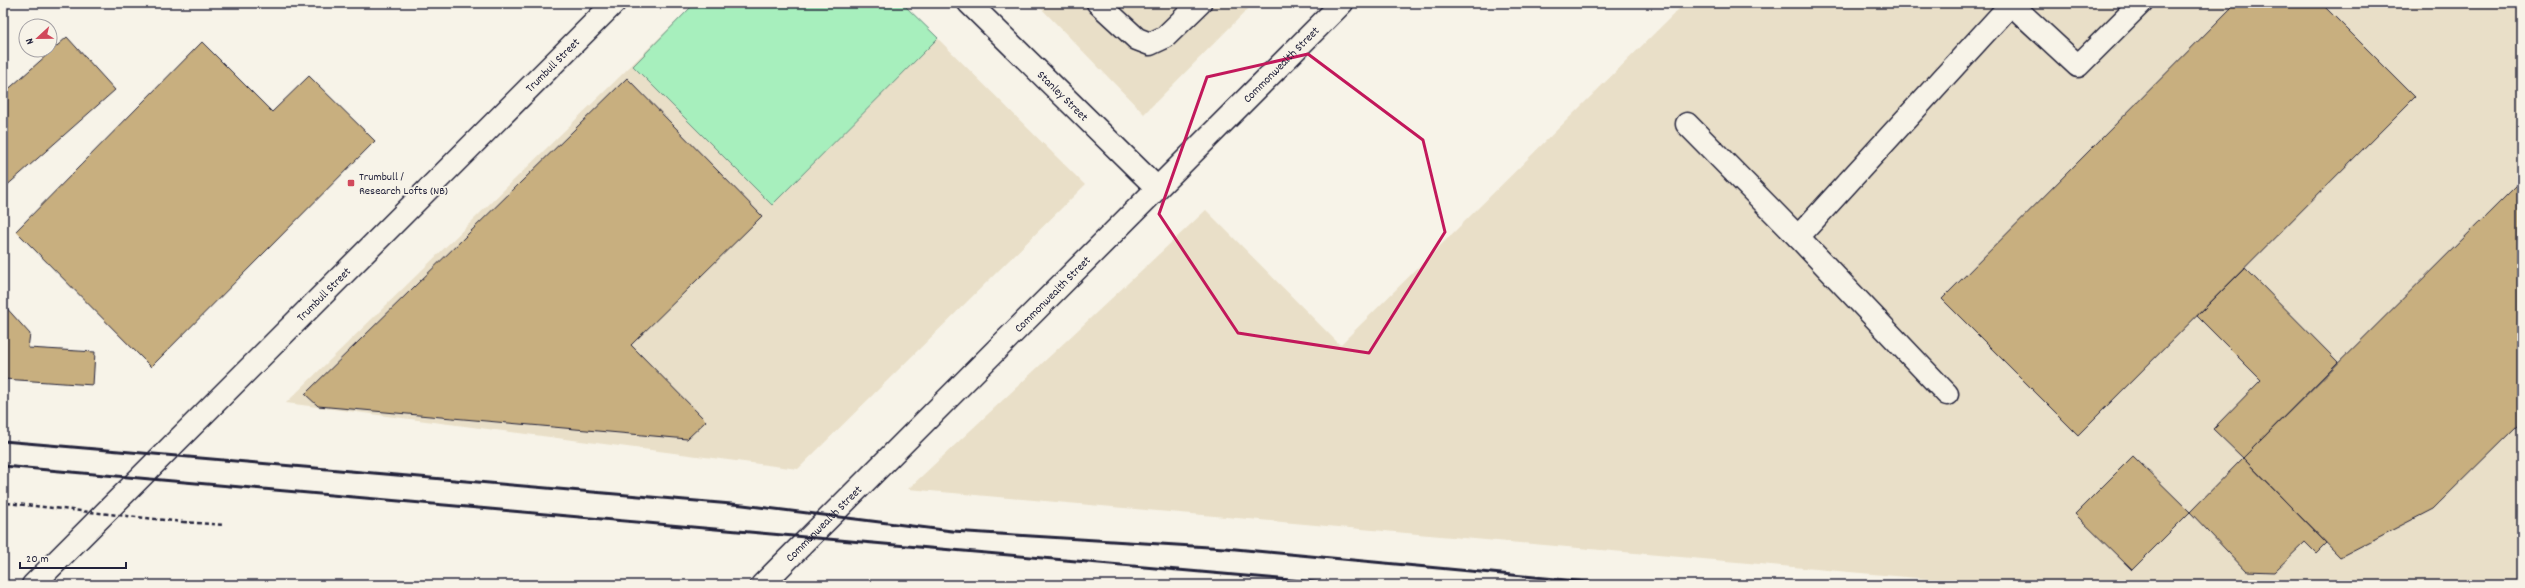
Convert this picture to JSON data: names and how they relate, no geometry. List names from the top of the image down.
{
  "streets": {
    "street": ["Commonwealth Street", "Trumbull Street", "Stanley Street"]
  },
  "crossings": [
    ["Commonwealth Street", "Stanley Street"]
  ],
  "places": {
    "transit": ["Trumbull / Research Lofts (NB)"]
  },
  "scale_bar": "20 m",
  "north": "left"
}
